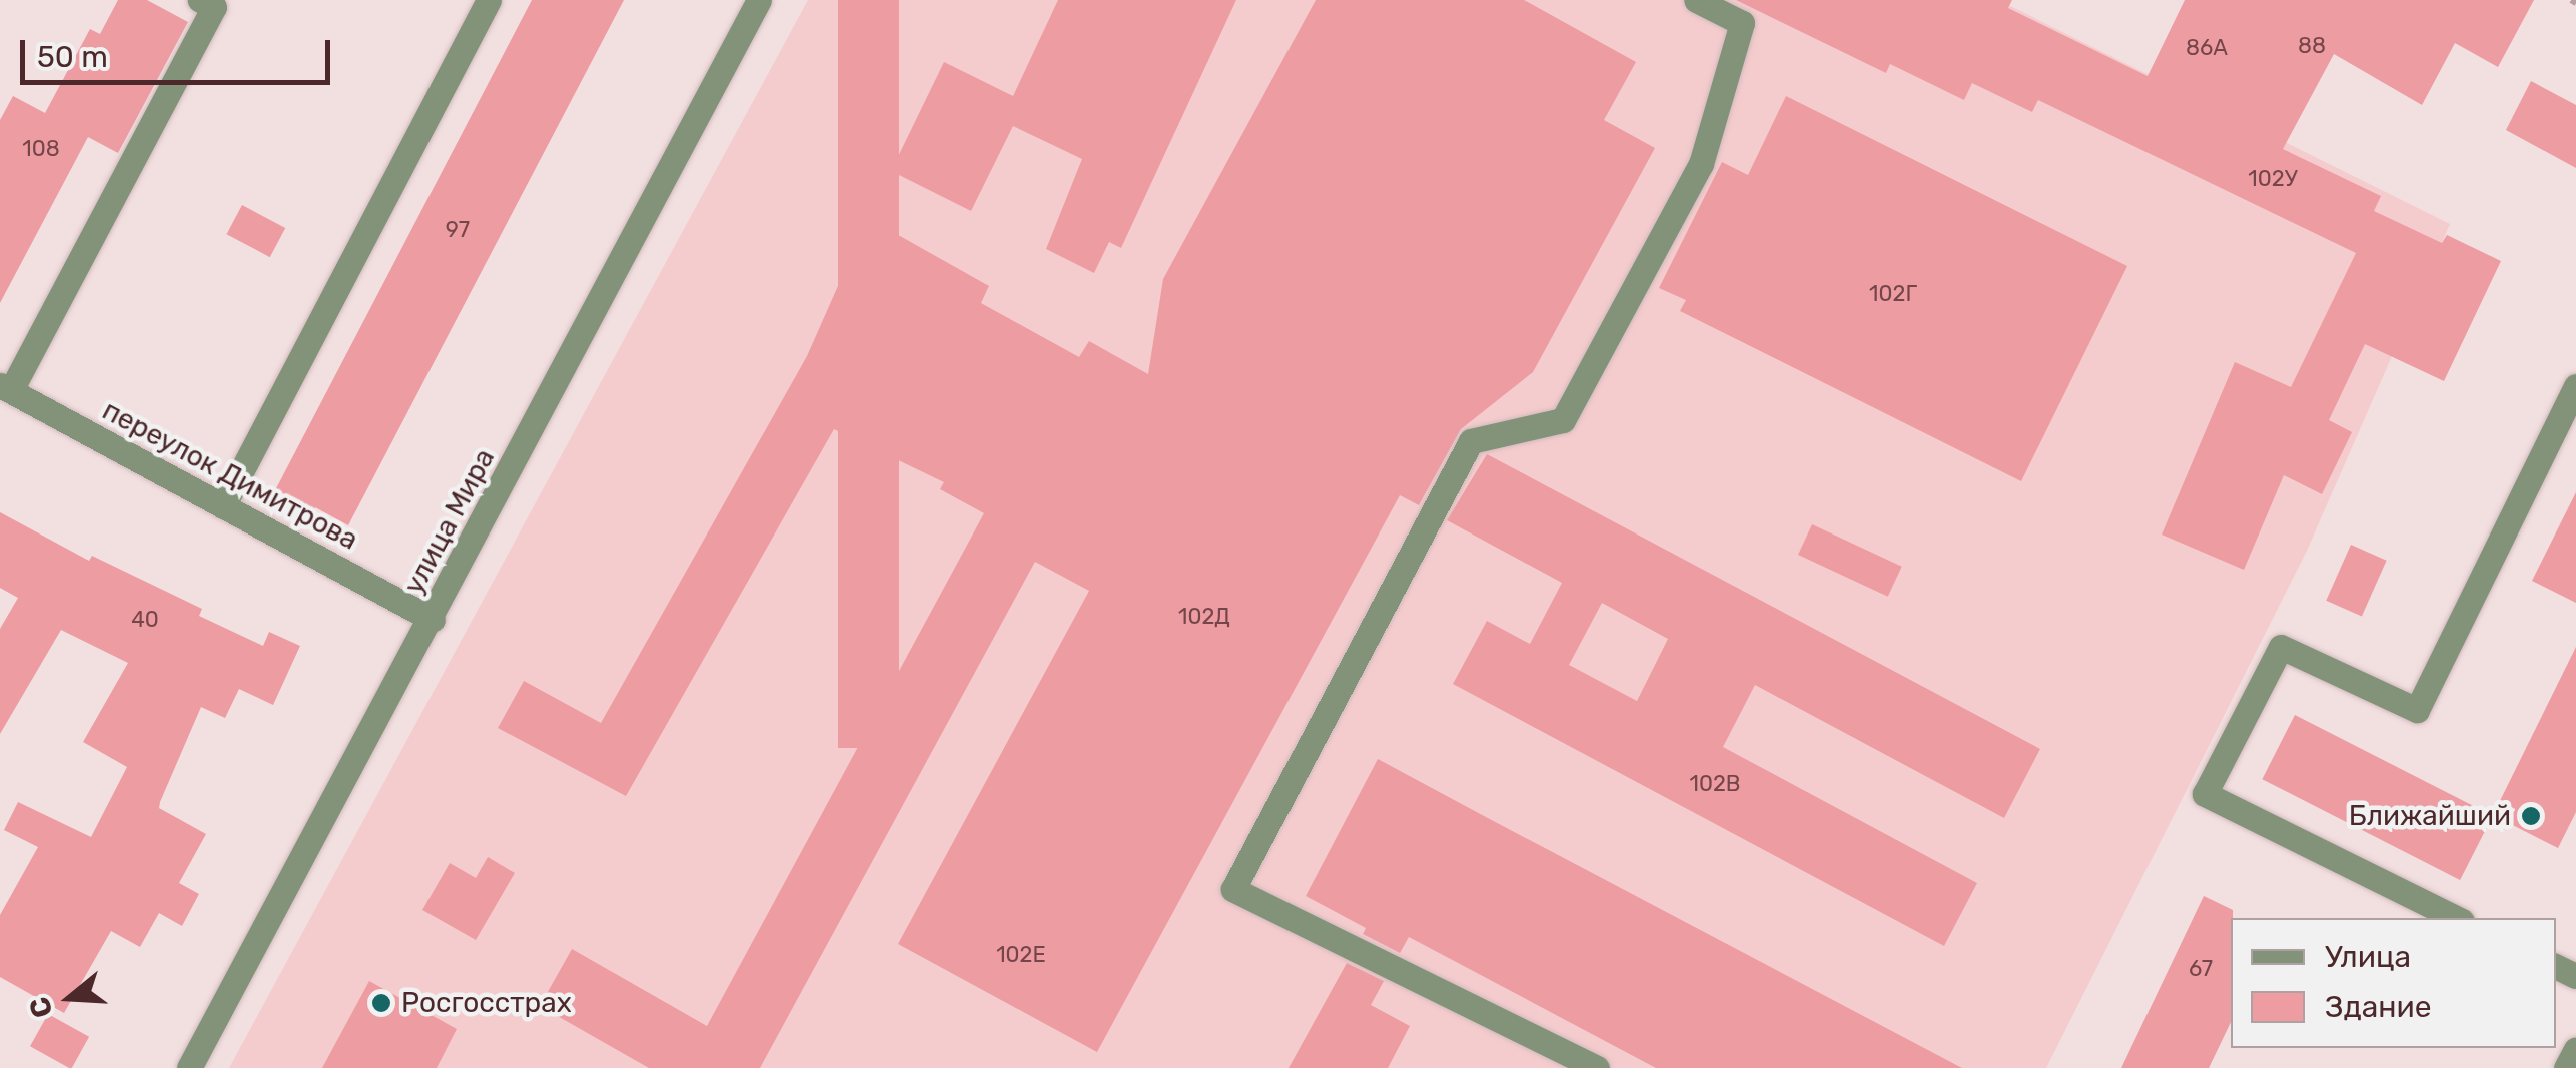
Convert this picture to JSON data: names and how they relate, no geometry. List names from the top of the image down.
{
  "streets": {
    "street": ["переулок Димитрова", "улица Мира"]
  },
  "crossings": [
    ["переулок Димитрова", "улица Мира"]
  ],
  "places": ["Ближайший", "Росгосстрах"],
  "house_numbers": [
    "88",
    "86А",
    "108",
    "102У",
    "97",
    "102Г",
    "102Д",
    "40",
    "102В",
    "102Е",
    "67"
  ],
  "legend": ["Улица", "Здание"],
  "scale_bar": "50 m",
  "north": "left"
}
